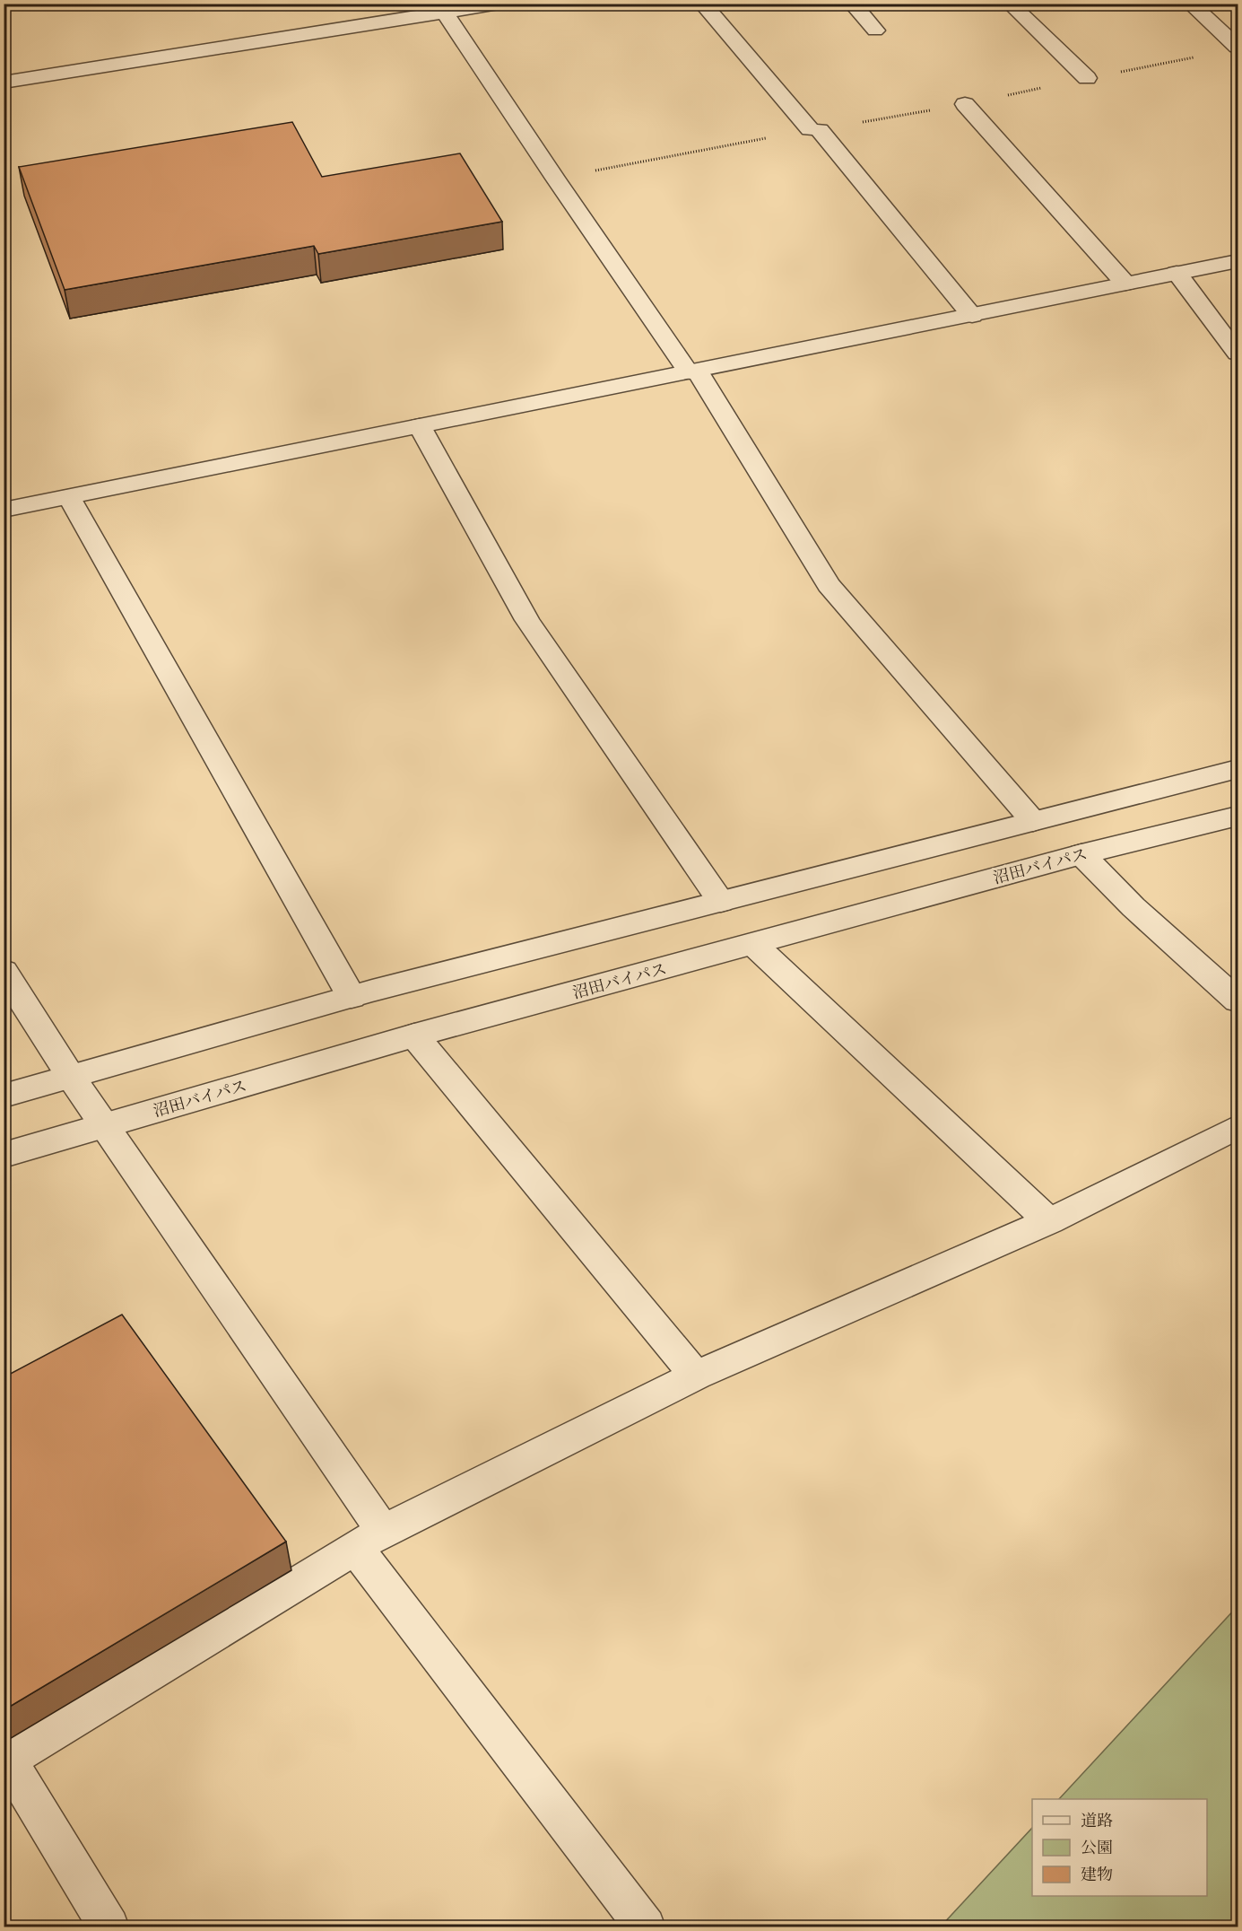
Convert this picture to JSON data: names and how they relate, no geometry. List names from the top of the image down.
{
  "streets": {
    "street": ["沼田バイパス"]
  },
  "legend": ["道路", "公園", "建物"]
}
